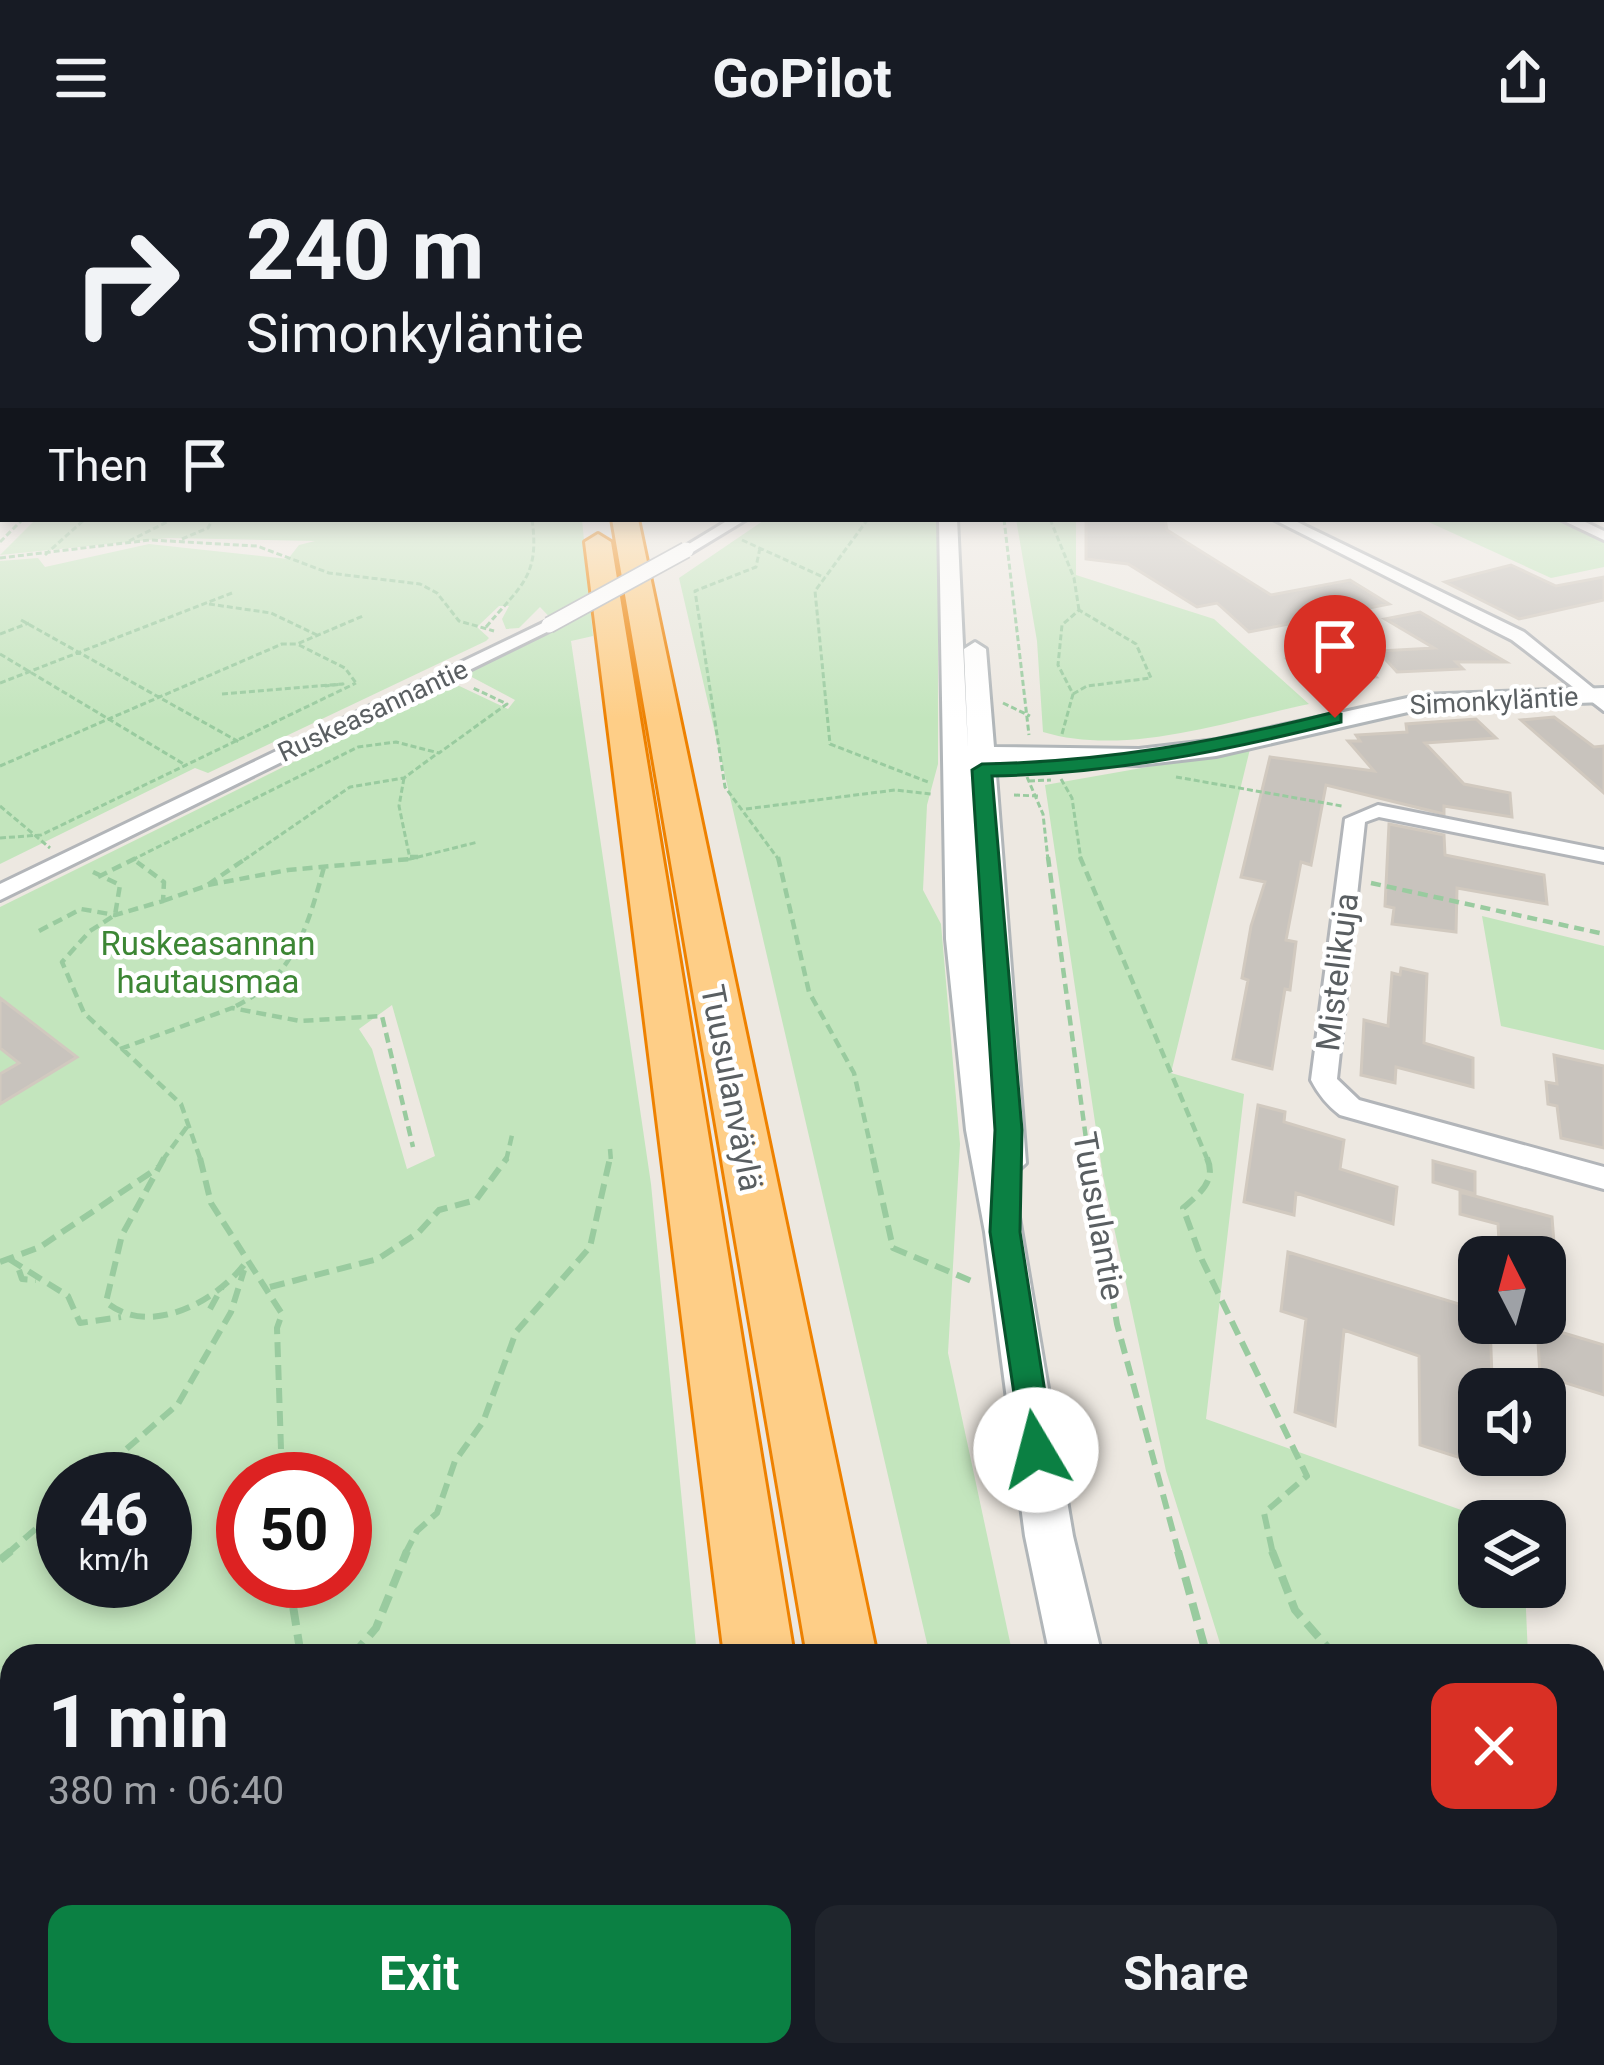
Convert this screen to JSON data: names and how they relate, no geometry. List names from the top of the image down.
{
  "streets": {
    "highway": ["Tuusulanväylä"],
    "main road": ["Simonkyläntie"],
    "street": ["Ruskeasannantie", "Mistelikuja"],
    "path": ["Tuusulantie"]
  },
  "crossings": [
    ["Simonkyläntie", "Tuusulantie"]
  ],
  "parks": ["Ruskeasannan hautausmaa"],
  "north": "top",
  "page": {
    "header": "GoPilot",
    "turn": ["240 m", "Simonkyläntie"],
    "then": "Then",
    "speed": "46 km/h",
    "limit": "50",
    "heading": ["1 min", "380 m · 06:40"],
    "buttons": ["Exit", "Share"]
  }
}
